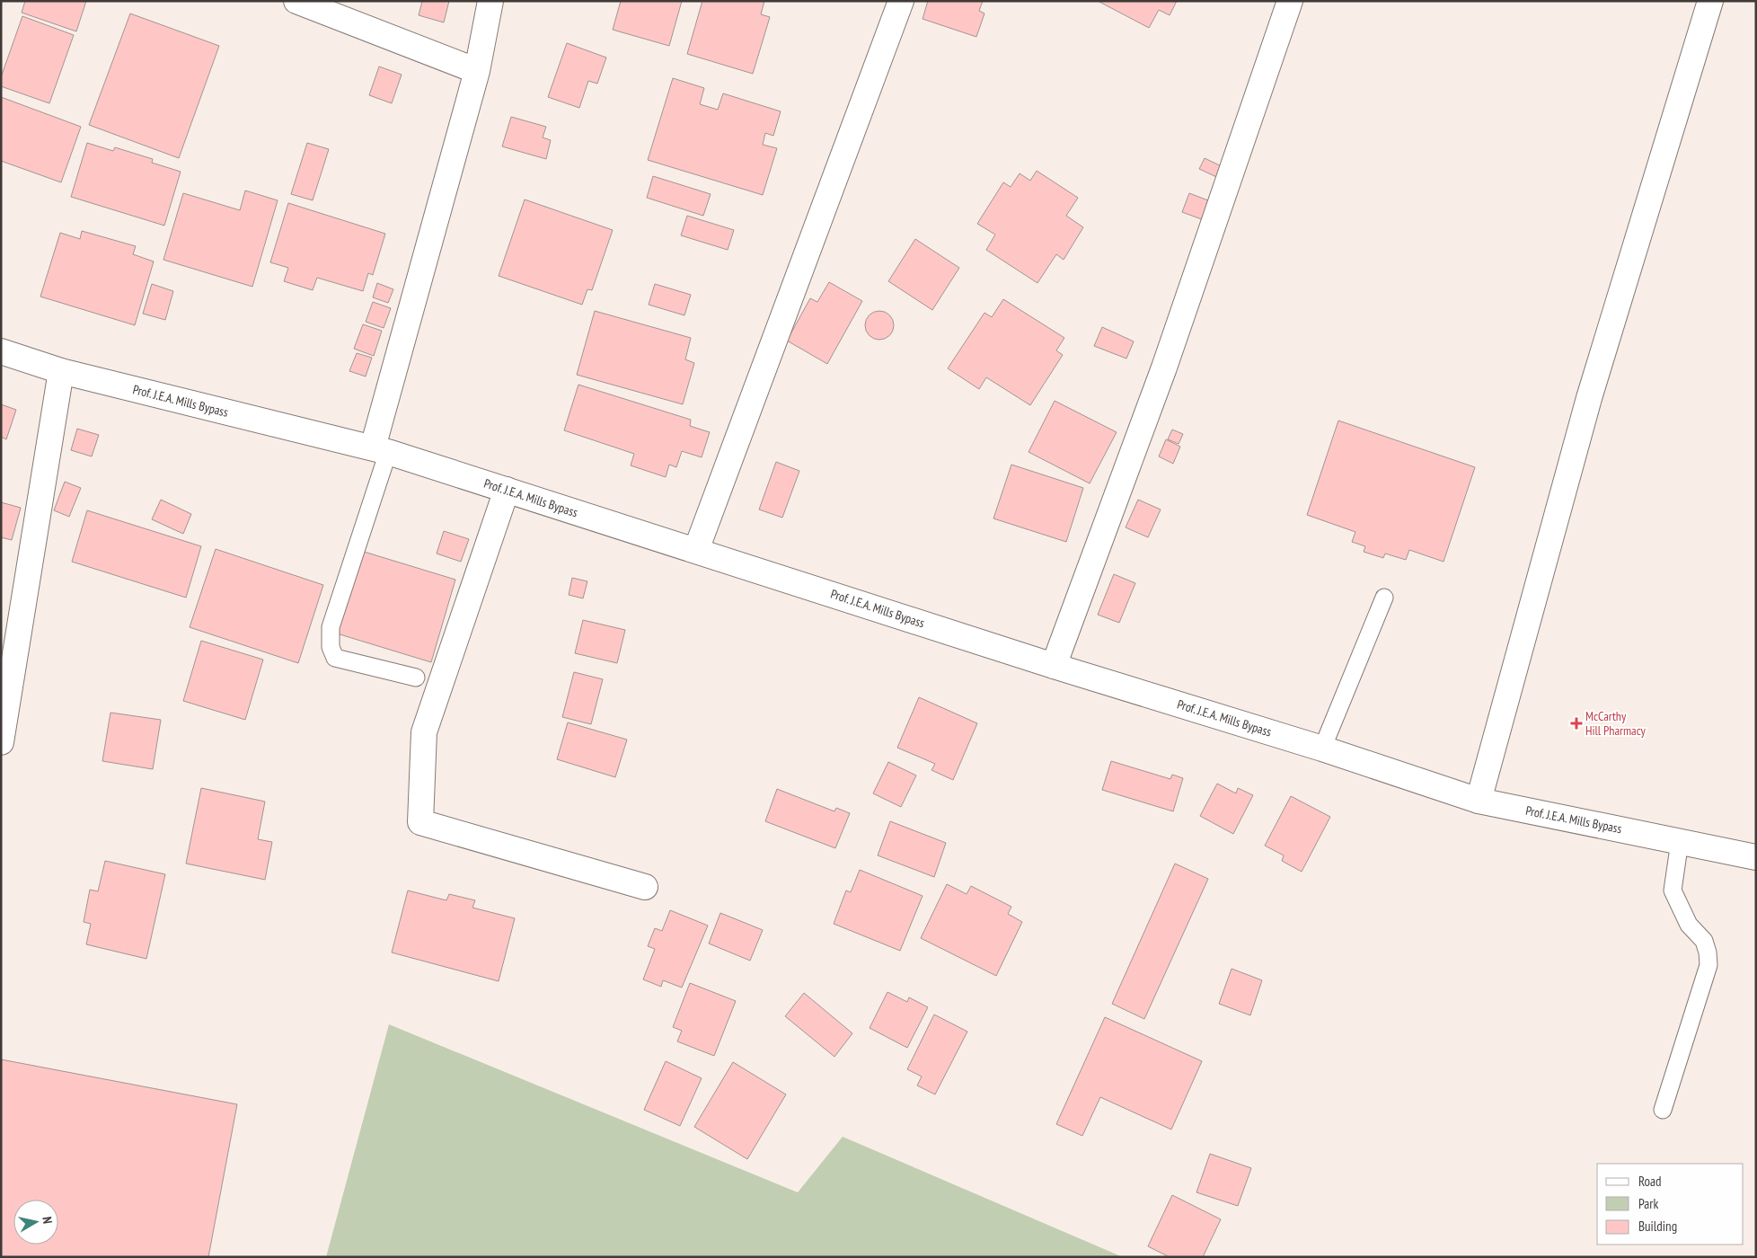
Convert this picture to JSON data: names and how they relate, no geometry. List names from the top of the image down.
{
  "streets": {
    "street": ["Prof. J.E.A. Mills Bypass"]
  },
  "places": {
    "health": ["McCarthy Hill Pharmacy"]
  },
  "legend": ["Road", "Park", "Building"],
  "north": "right"
}
